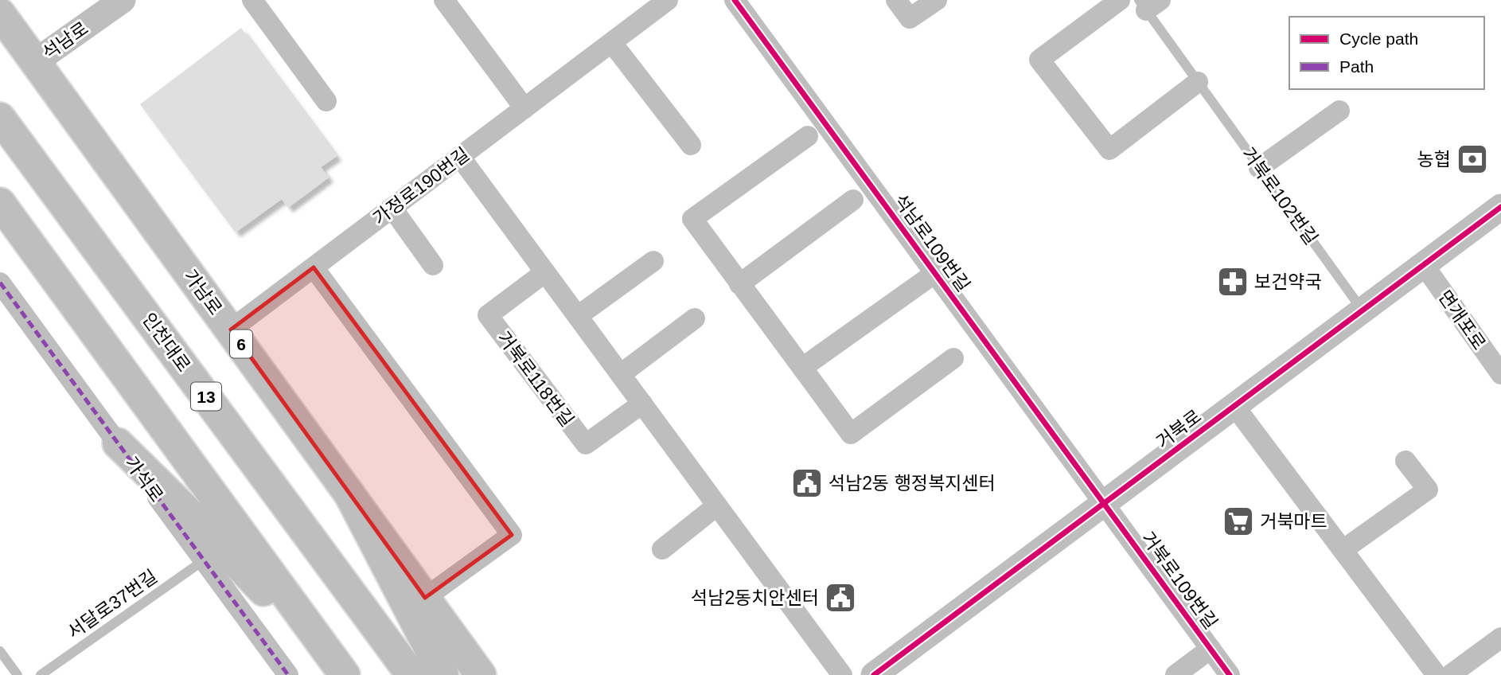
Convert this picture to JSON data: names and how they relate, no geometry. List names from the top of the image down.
{
  "streets": {
    "main road": [
      "가남로",
      "인천대로",
      "6",
      "13"
    ],
    "street": [
      "석남로",
      "가정로190번길",
      "석남로109번길",
      "면개포로",
      "거북로118번길",
      "거북로",
      "가석로",
      "거북로109번길"
    ],
    "lane": ["거북로102번길", "서달로37번길"]
  },
  "crossings": [
    ["석남로", "가남로"],
    ["가정로190번길", "가남로"],
    ["거북로102번길", "거북로"],
    ["석남로109번길", "거북로"],
    ["석남로109번길", "거북로109번길"],
    ["면개포로", "거북로"],
    ["거북로", "거북로109번길"],
    ["가석로", "서달로37번길"]
  ],
  "places": {
    "bank": ["농협"],
    "pharmacy": ["보건약국"],
    "public building": ["석남2동 행정복지센터", "석남2동치안센터"],
    "supermarket": ["거북마트"]
  },
  "legend": ["Cycle path", "Path"]
}
